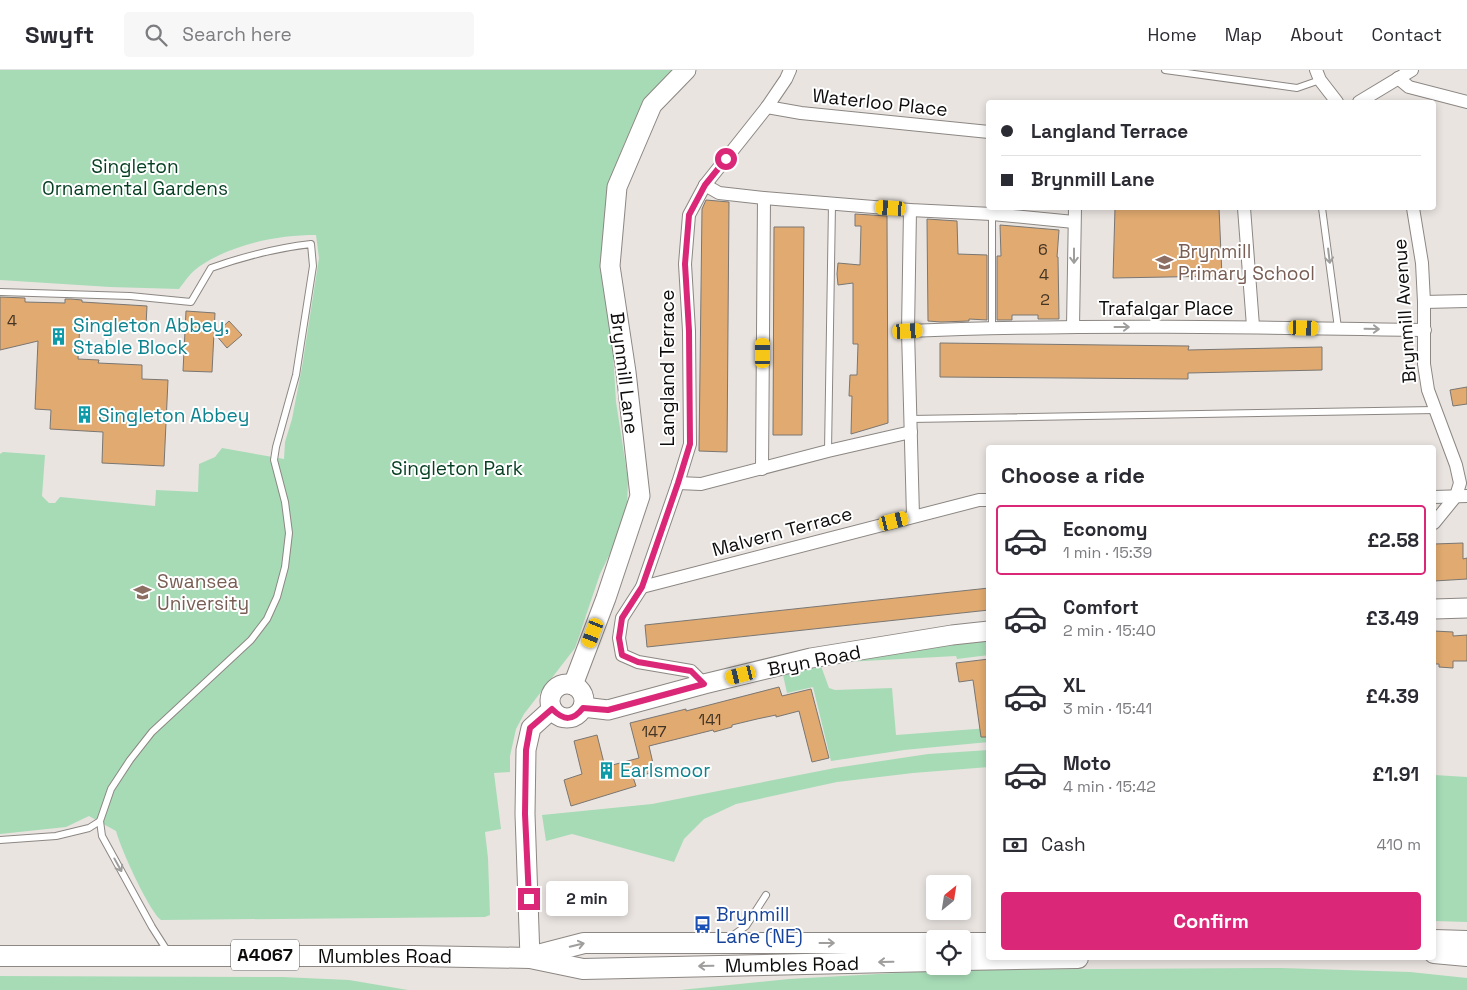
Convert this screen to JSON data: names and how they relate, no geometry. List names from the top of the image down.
{
  "streets": {
    "main road": ["A4067", "Mumbles Road"],
    "street": [
      "Waterloo Place",
      "Trafalgar Place",
      "Brynmill Avenue",
      "Langland Terrace",
      "Brynmill Lane",
      "Malvern Terrace",
      "Bryn Road"
    ]
  },
  "crossings": [
    ["Waterloo Place", "Langland Terrace"],
    ["Trafalgar Place", "Brynmill Avenue"],
    ["Langland Terrace", "Malvern Terrace"],
    ["Langland Terrace", "Bryn Road"],
    ["Brynmill Lane", "Bryn Road"]
  ],
  "one_way": ["Trafalgar Place"],
  "parks": ["Singleton Ornamental Gardens", "Singleton Park"],
  "places": {
    "school or university": ["Brynmill Primary School", "Swansea University"],
    "building": ["Singleton Abbey, Stable Block", "Singleton Abbey", "Earlsmoor"],
    "bus stop": ["Brynmill Lane (NE)"]
  },
  "house_numbers": [
    "6",
    "4",
    "2",
    "4",
    "141",
    "147"
  ],
  "north": "top right",
  "page": {
    "header": "Swyft",
    "search": "Search here",
    "nav": [
      "Home",
      "Map",
      "About",
      "Contact"
    ],
    "banner": ["Langland Terrace", "Brynmill Lane"],
    "heading": "Choose a ride",
    "list": [
      {
        "name": "Economy",
        "note": "1 min · 15:39",
        "value": "£2.58"
      },
      {
        "name": "Comfort",
        "note": "2 min · 15:40",
        "value": "£3.49"
      },
      {
        "name": "XL",
        "note": "3 min · 15:41",
        "value": "£4.39"
      },
      {
        "name": "Moto",
        "note": "4 min · 15:42",
        "value": "£1.91"
      }
    ],
    "pay": ["Cash", "410 m"],
    "bubble": "2 min",
    "buttons": "Confirm"
  }
}
